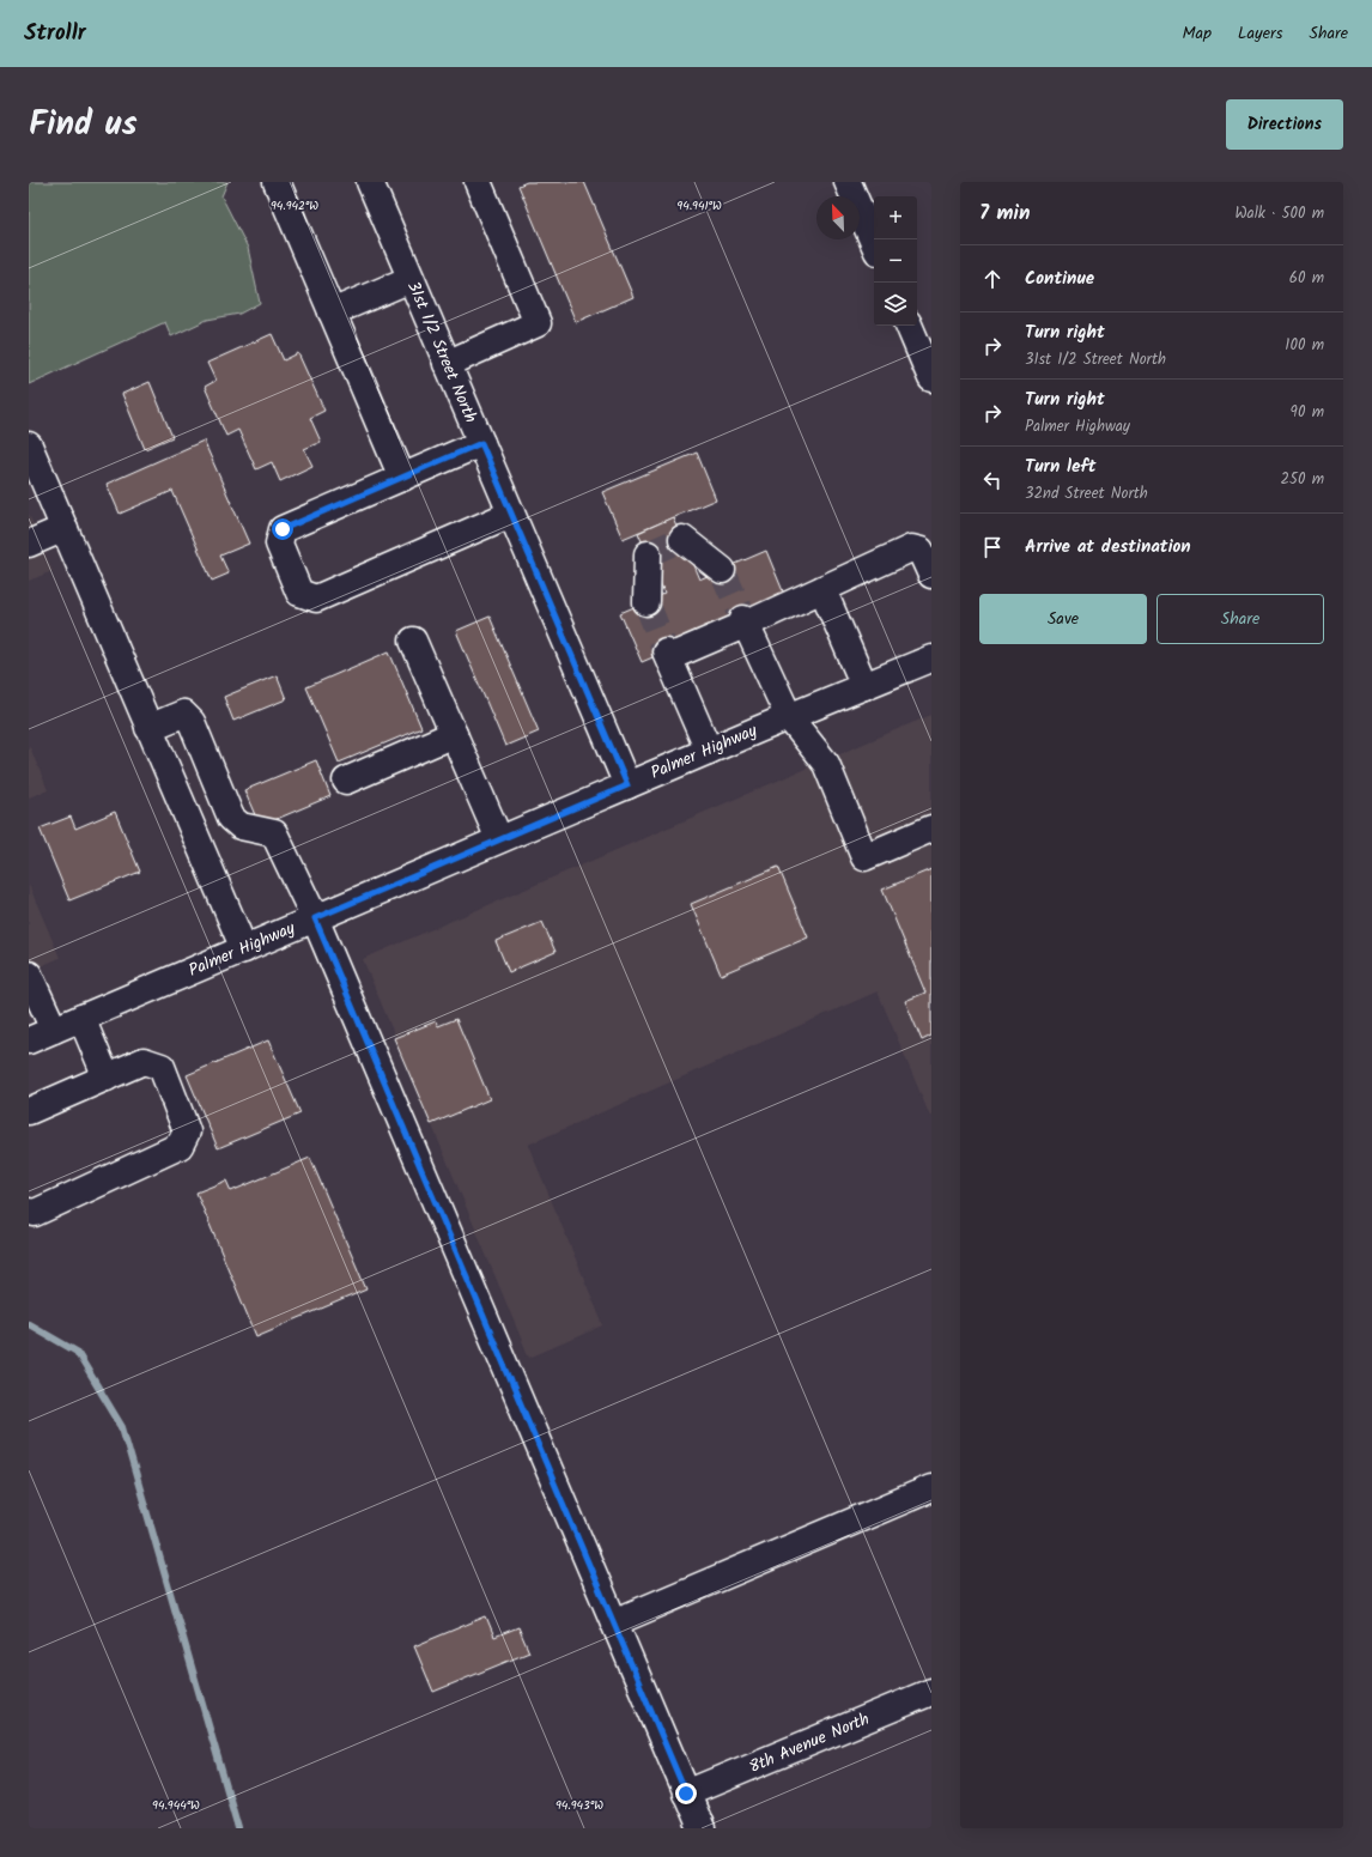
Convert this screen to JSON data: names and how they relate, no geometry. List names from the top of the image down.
{
  "streets": {
    "street": ["31st 1/2 Street North", "Palmer Highway", "8th Avenue North"]
  },
  "crossings": [
    ["31st 1/2 Street North", "Palmer Highway"]
  ],
  "north": "top left",
  "page": {
    "header": "Strollr",
    "nav": ["Map", "Layers", "Share"],
    "title": "Find us",
    "buttons": [
      "Directions",
      ["Save", "Share"]
    ],
    "heading": ["7 min", "Walk · 500 m"],
    "map_buttons": ["+", "−"],
    "list": [
      ["Continue", "60 m"],
      ["Turn right", "31st 1/2 Street North", "100 m"],
      ["Turn right", "Palmer Highway", "90 m"],
      ["Turn left", "32nd Street North", "250 m"],
      "Arrive at destination"
    ]
  },
  "coordinates": [
    "94.942°W",
    "94.941°W",
    "94.944°W",
    "94.943°W"
  ]
}
